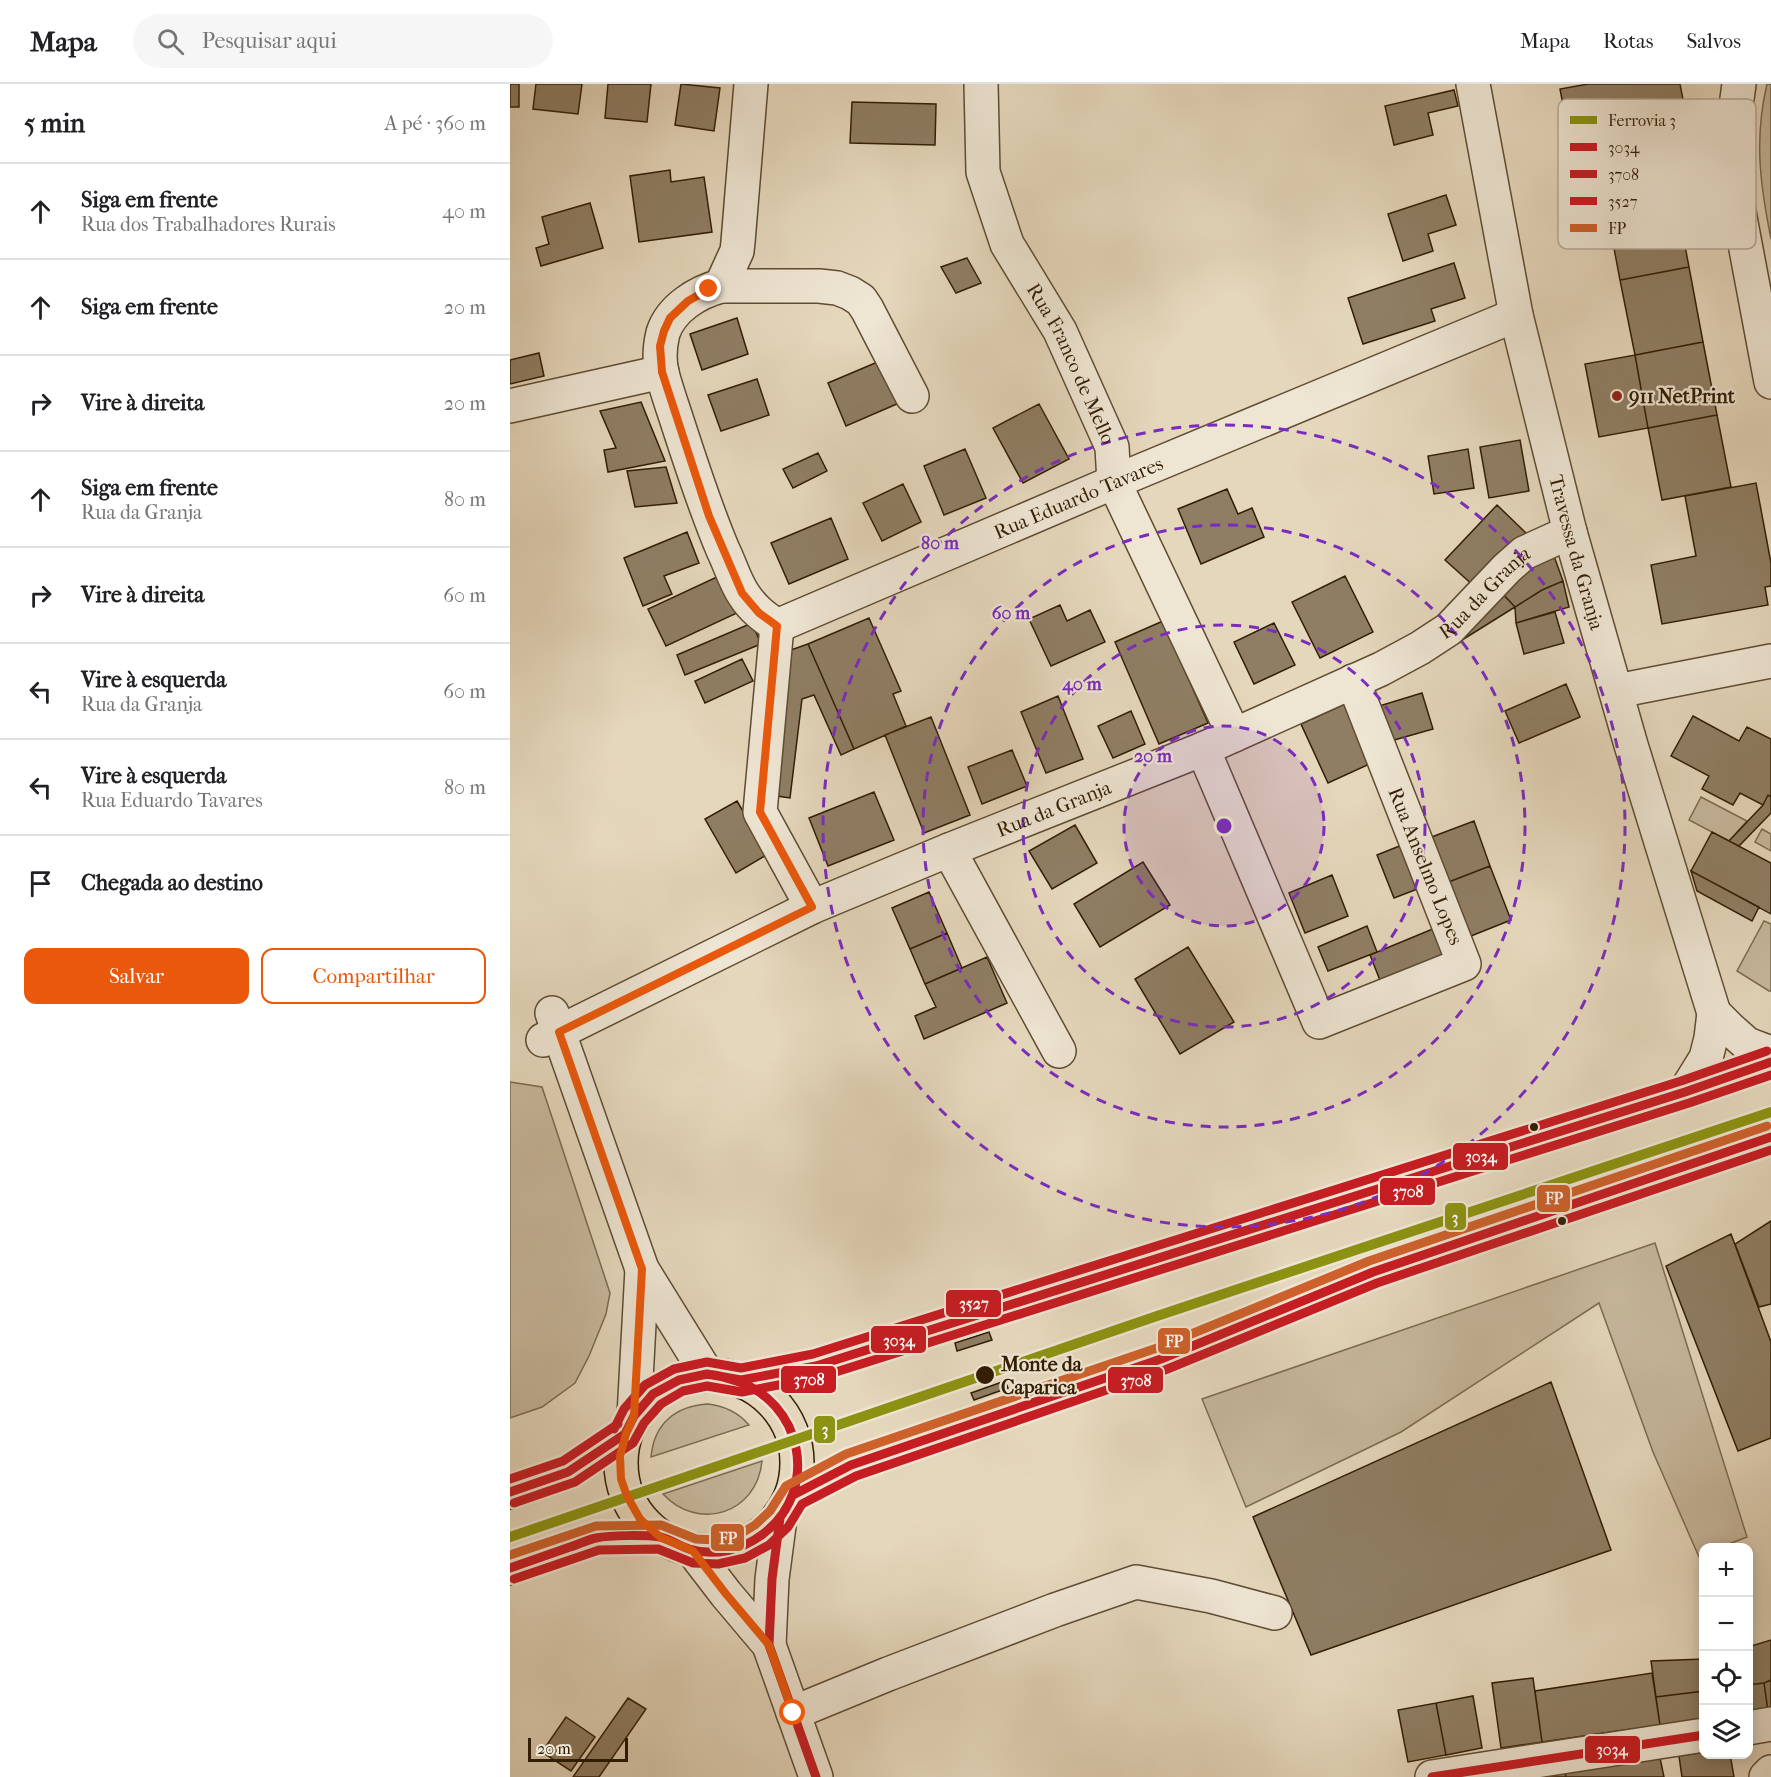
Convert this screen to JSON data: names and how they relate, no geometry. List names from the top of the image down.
{
  "streets": {
    "street": [
      "Rua Franco de Mello",
      "Rua Eduardo Tavares",
      "Travessa da Granja",
      "Rua da Granja",
      "Rua Anselmo Lopes"
    ]
  },
  "crossings": [
    ["Rua Franco de Mello", "Rua Eduardo Tavares"],
    ["Rua Franco de Mello", "Rua da Granja"],
    ["Rua Eduardo Tavares", "Travessa da Granja"],
    ["Travessa da Granja", "Rua da Granja"],
    ["Rua da Granja", "Rua Anselmo Lopes"]
  ],
  "places": ["911 NetPrint", "Monte da Caparica"],
  "lines": [
    "transit line 3527",
    "transit line 3034",
    "transit line 3708",
    "rail line 3",
    "transit line FP"
  ],
  "legend": [
    "Ferrovia 3",
    "3034",
    "3708",
    "3527",
    "FP"
  ],
  "scale_bar": "20 m",
  "page": {
    "header": "Mapa",
    "search": "Pesquisar aqui",
    "nav": ["Mapa", "Rotas", "Salvos"],
    "heading": ["5 min", "A pé · 360 m"],
    "list": [
      ["Siga em frente", "Rua dos Trabalhadores Rurais", "40 m"],
      ["Siga em frente", "20 m"],
      ["Vire à direita", "20 m"],
      ["Siga em frente", "Rua da Granja", "80 m"],
      ["Vire à direita", "60 m"],
      ["Vire à esquerda", "Rua da Granja", "60 m"],
      ["Vire à esquerda", "Rua Eduardo Tavares", "80 m"],
      "Chegada ao destino"
    ],
    "buttons": ["Salvar", "Compartilhar"],
    "map_buttons": ["+", "−"],
    "scale": "20 m"
  },
  "rings": [
    "80 m",
    "60 m",
    "40 m",
    "20 m"
  ]
}
